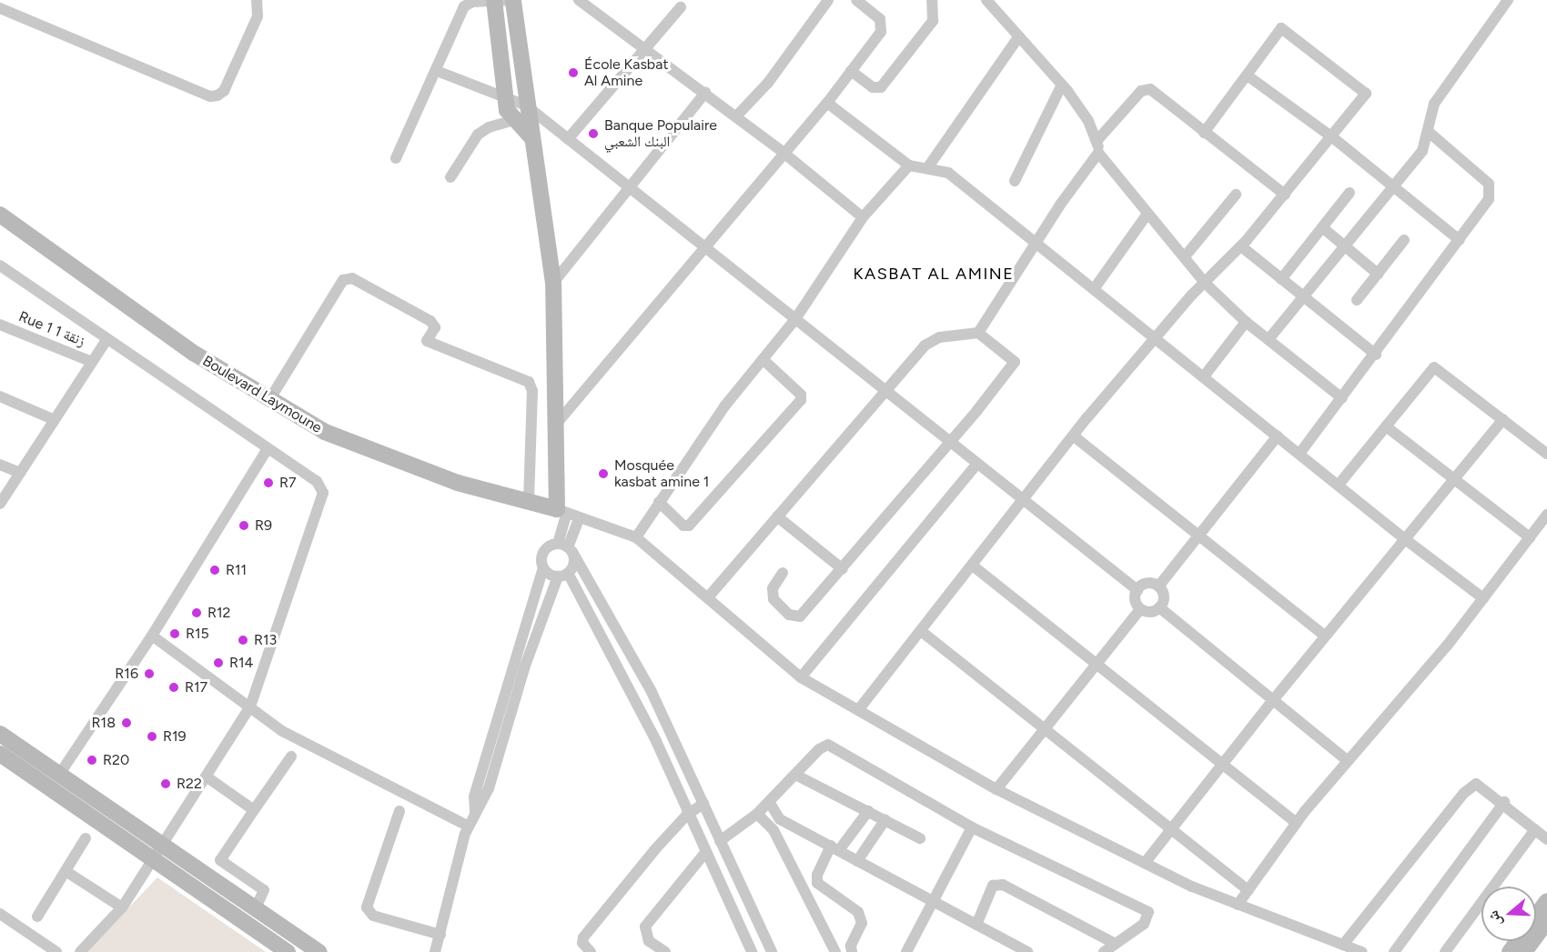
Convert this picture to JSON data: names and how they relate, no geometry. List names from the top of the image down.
{
  "streets": {
    "street": ["Rue 1 زنقة 1", "Boulevard Laymoune"]
  },
  "districts": ["KASBAT AL AMINE"],
  "places": [
    "École Kasbat Al Amine",
    "Banque Populaire البنك الشعبي",
    "Mosquée kasbat amine 1",
    "R7",
    "R9",
    "R11",
    "R12",
    "R15",
    "R13",
    "R14",
    "R16",
    "R17",
    "R18",
    "R19",
    "R20",
    "R22"
  ],
  "north": "left"
}
